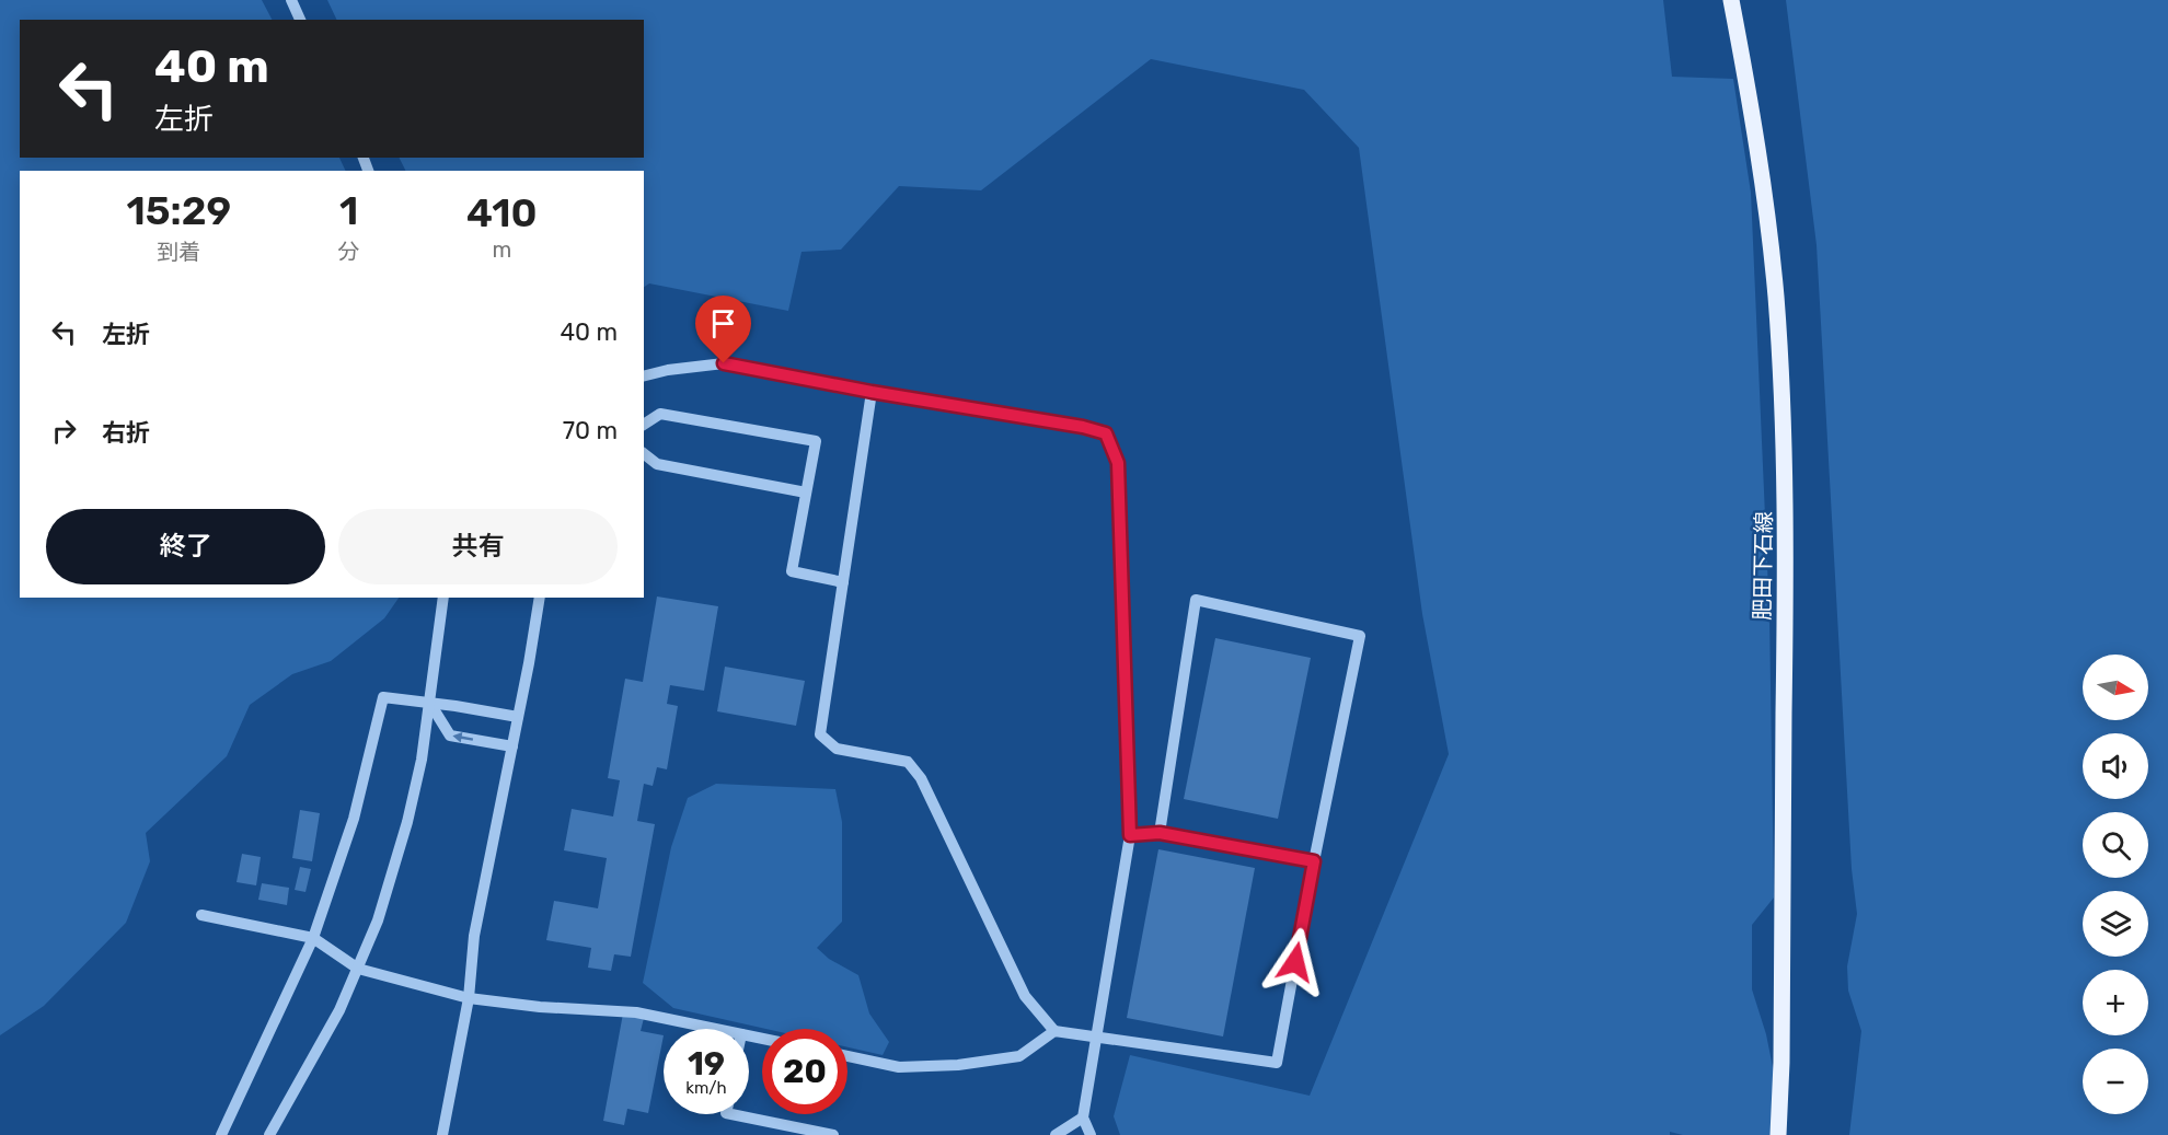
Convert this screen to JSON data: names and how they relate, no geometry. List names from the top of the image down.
{
  "streets": {
    "main road": ["肥田下石線"]
  },
  "north": "right",
  "page": {
    "turn": ["40 m", "左折"],
    "eta": [
      "15:29",
      "到着",
      "1",
      "分",
      "410",
      "m"
    ],
    "list": [
      {
        "name": "左折",
        "value": "40 m"
      },
      {
        "name": "右折",
        "value": "70 m"
      }
    ],
    "buttons": ["終了", "共有"],
    "map_buttons": ["+", "−"],
    "speed": "19 km/h",
    "limit": "20"
  }
}
